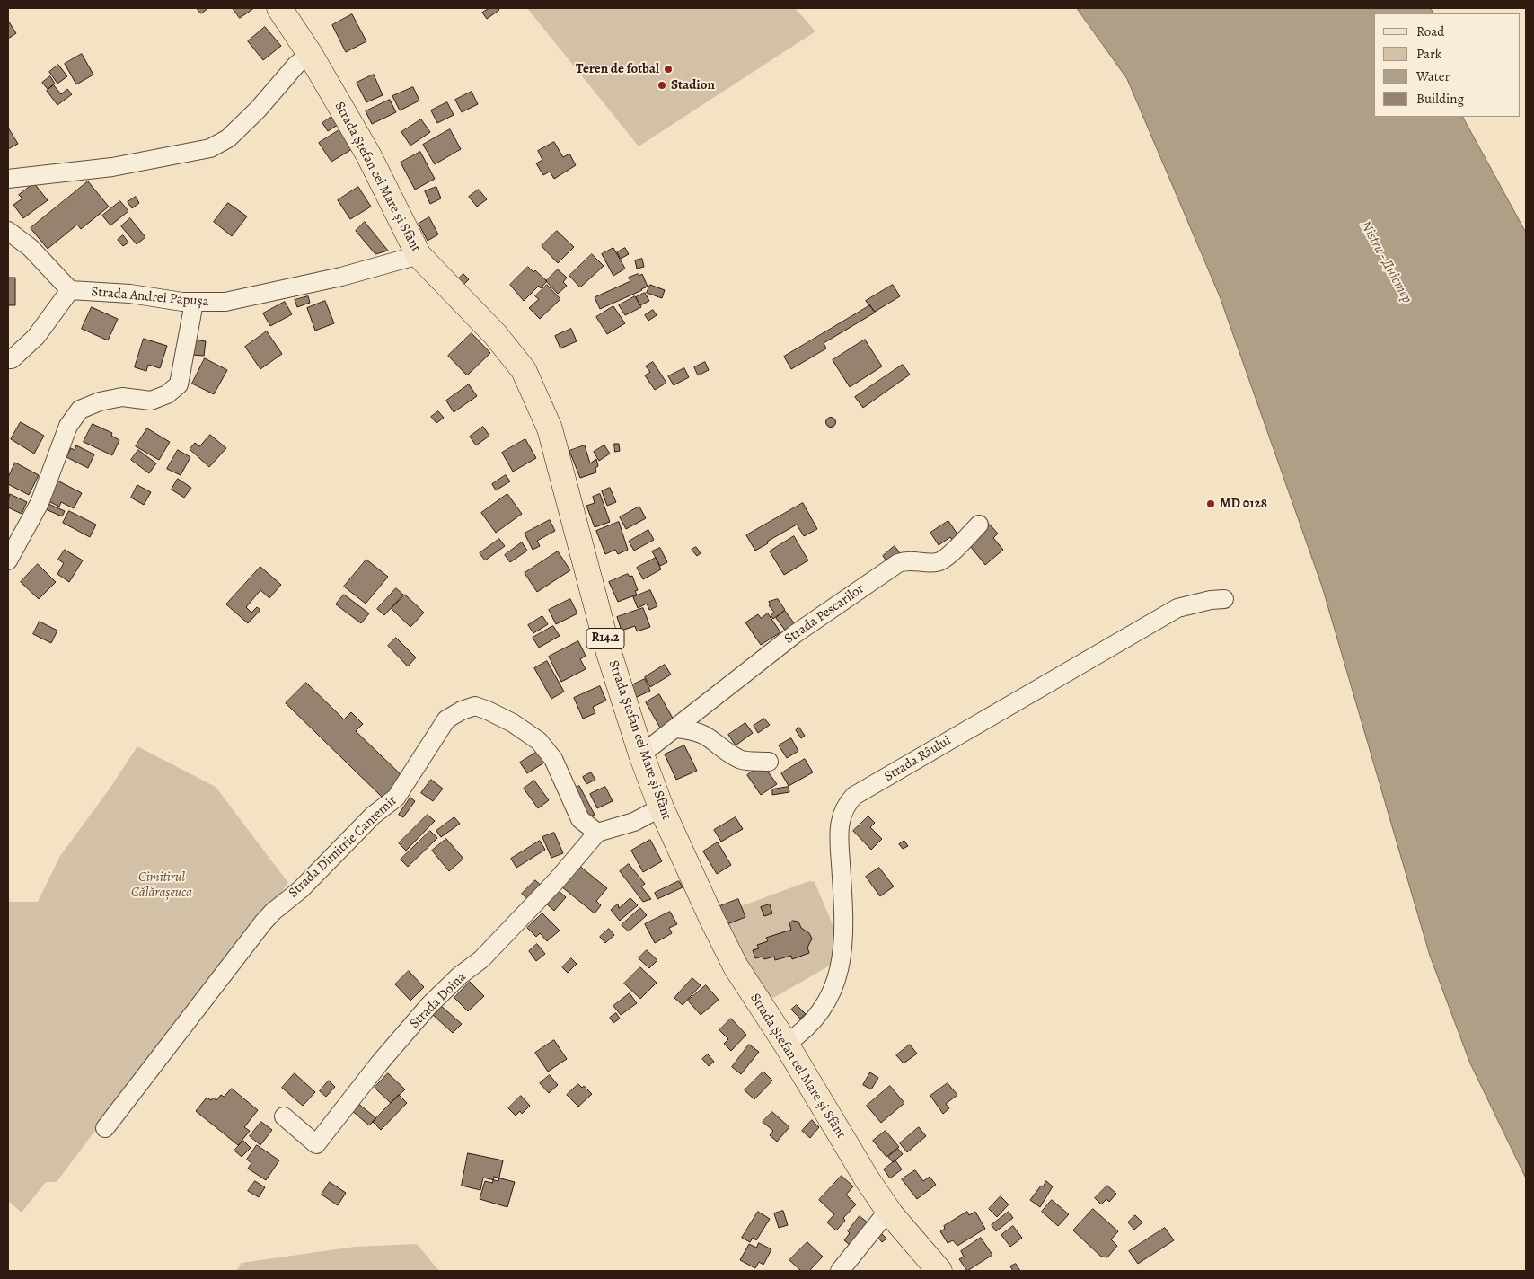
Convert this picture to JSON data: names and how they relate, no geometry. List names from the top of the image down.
{
  "streets": {
    "main road": ["Strada Ștefan cel Mare și Sfânt", "R14.2"],
    "street": [
      "Strada Andrei Papușa",
      "Strada Pescarilor",
      "Strada Râului",
      "Strada Dimitrie Cantemir",
      "Strada Doina"
    ]
  },
  "crossings": [
    ["Strada Ștefan cel Mare și Sfânt", "Strada Andrei Papușa"],
    ["Strada Ștefan cel Mare și Sfânt", "Strada Pescarilor"],
    ["Strada Ștefan cel Mare și Sfânt", "Strada Râului"],
    ["Strada Dimitrie Cantemir", "Strada Doina"]
  ],
  "water": ["Nistru - Дністер"],
  "parks": ["Cimitirul Călărașeuca"],
  "places": ["Teren de fotbal", "Stadion", "MD 0128"],
  "legend": [
    "Road",
    "Park",
    "Water",
    "Building"
  ]
}
